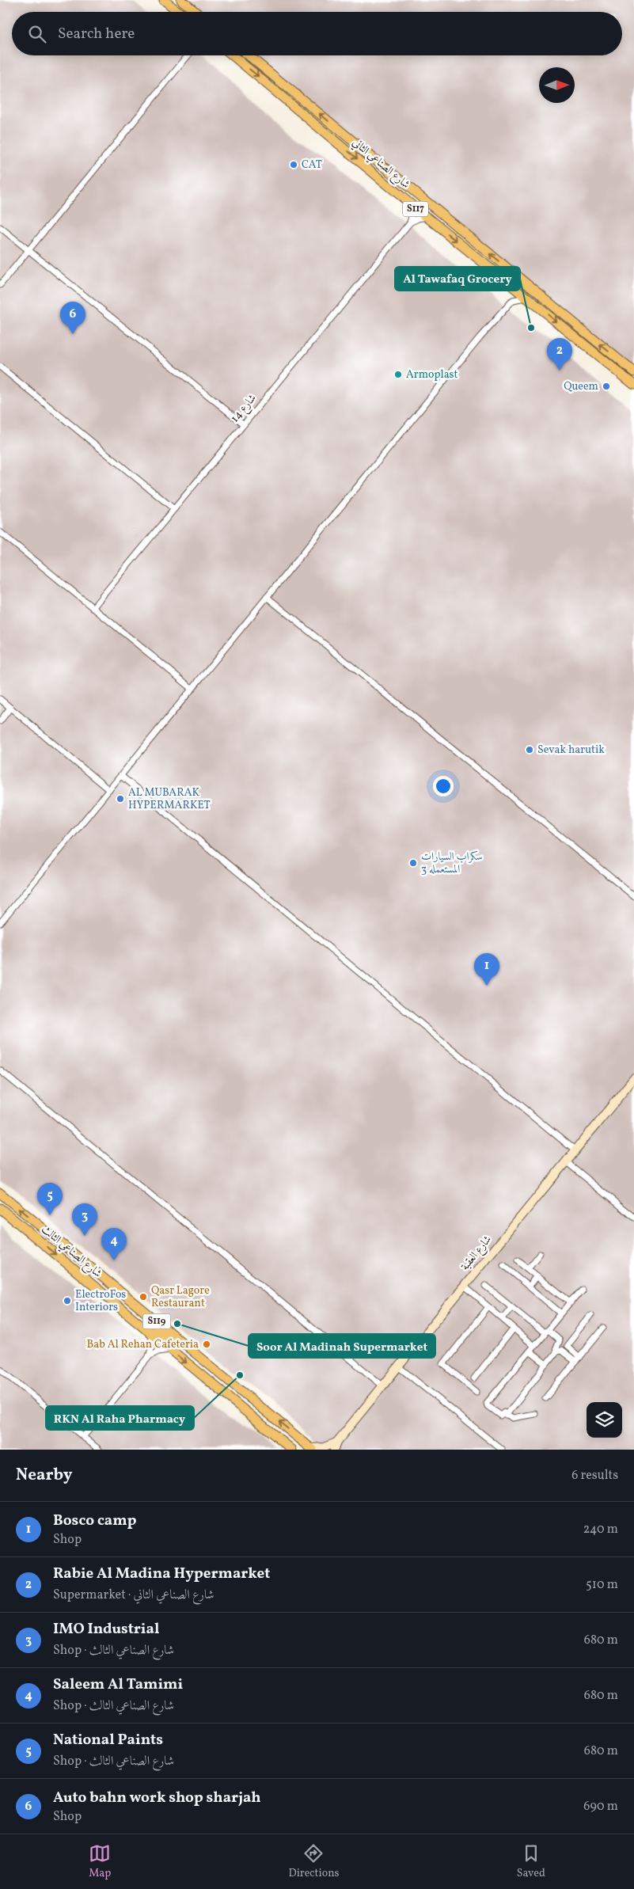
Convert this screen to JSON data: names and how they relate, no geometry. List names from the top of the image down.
{
  "streets": {
    "main road": [
      "شارع الصناعي الثاني",
      "S117",
      "شارع الصناعي الثالث",
      "S119"
    ],
    "street": ["شارع 14", "شارع العقبة"]
  },
  "crossings": [
    ["شارع الصناعي الثالث", "شارع العقبة"]
  ],
  "places": [
    "CAT",
    "Al Tawafaq Grocery",
    "Armoplast",
    "Queem",
    "Sevak harutik",
    "AL MUBARAK HYPERMARKET",
    "سكراب السيارات المستعمله 3",
    "Qasr Lagore Restaurant",
    "ElectroFos Interiors",
    "Soor Al Madinah Supermarket",
    "Bab Al Rehan Cafeteria",
    "RKN Al Raha Pharmacy"
  ],
  "north": "right",
  "page": {
    "search": "Search here",
    "pins": [
      "6",
      "2",
      "1",
      "5",
      "3",
      "4"
    ],
    "heading": ["Nearby", "6 results"],
    "list": [
      {
        "mark": "1",
        "name": "Bosco camp",
        "note": "Shop",
        "value": "240 m"
      },
      {
        "mark": "2",
        "name": "Rabie Al Madina Hypermarket",
        "note": "Supermarket · شارع الصناعي الثاني",
        "value": "510 m"
      },
      {
        "mark": "3",
        "name": "IMO Industrial",
        "note": "Shop · شارع الصناعي الثالث",
        "value": "680 m"
      },
      {
        "mark": "4",
        "name": "Saleem Al Tamimi",
        "note": "Shop · شارع الصناعي الثالث",
        "value": "680 m"
      },
      {
        "mark": "5",
        "name": "National Paints",
        "note": "Shop · شارع الصناعي الثالث",
        "value": "680 m"
      },
      {
        "mark": "6",
        "name": "Auto bahn work shop sharjah",
        "note": "Shop",
        "value": "690 m"
      }
    ],
    "nav": ["Map", "Directions", "Saved"]
  }
}
